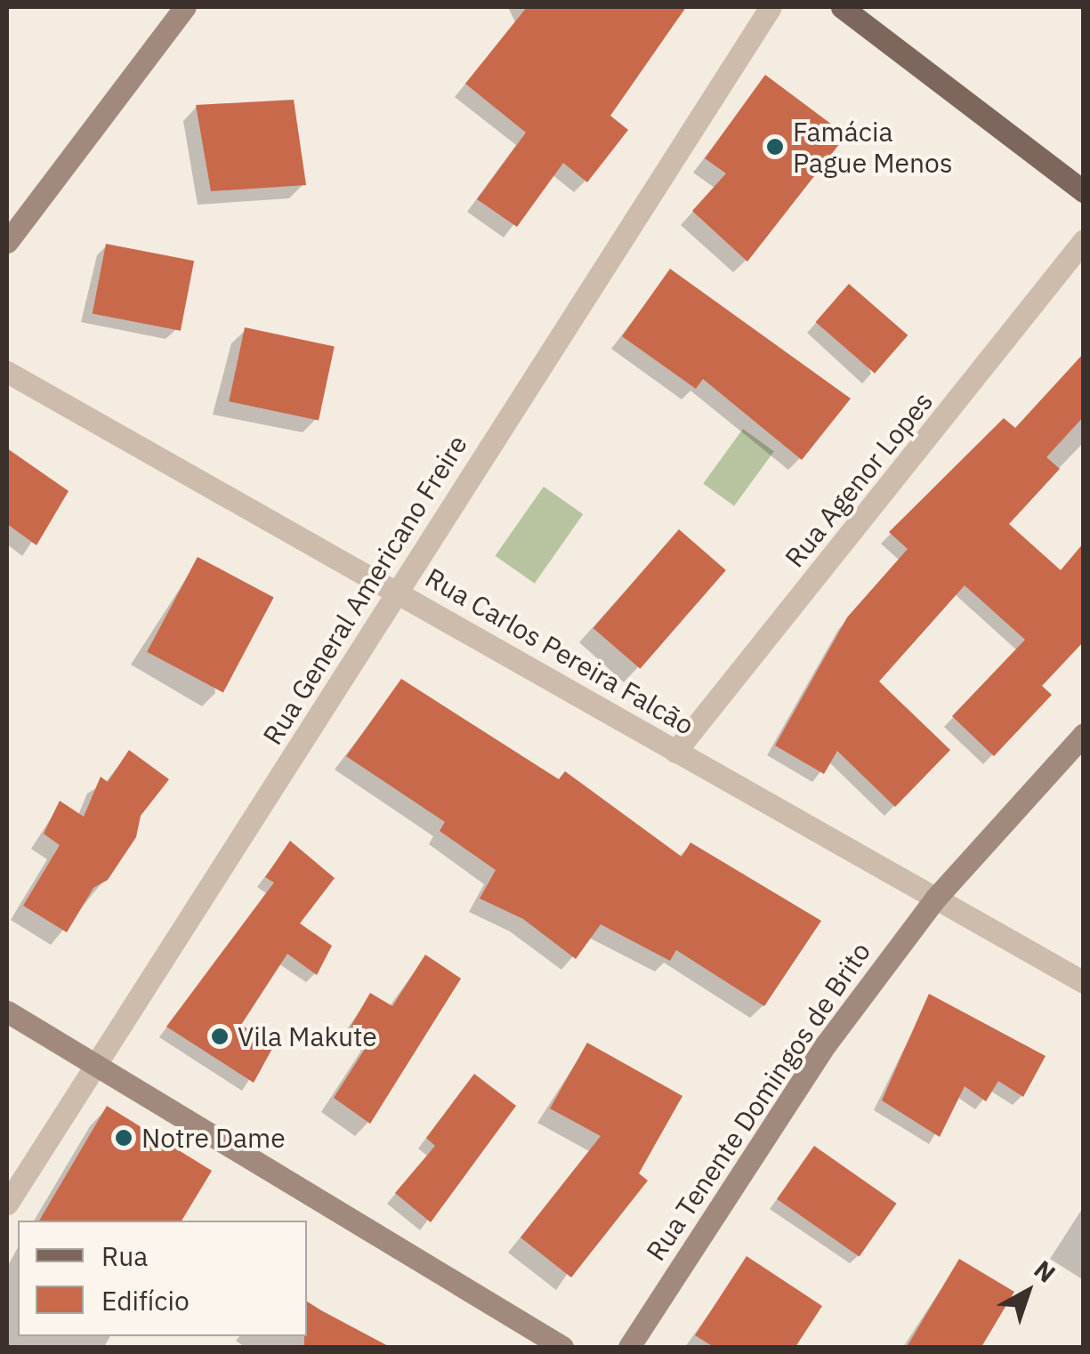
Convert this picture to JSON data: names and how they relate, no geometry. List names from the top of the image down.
{
  "streets": {
    "street": [
      "Rua Agenor Lopes",
      "Rua General Americano Freire",
      "Rua Carlos Pereira Falcão",
      "Rua Tenente Domingos de Brito"
    ]
  },
  "crossings": [
    ["Rua Agenor Lopes", "Rua Carlos Pereira Falcão"],
    ["Rua General Americano Freire", "Rua Carlos Pereira Falcão"],
    ["Rua Carlos Pereira Falcão", "Rua Tenente Domingos de Brito"]
  ],
  "places": ["Famácia Pague Menos", "Vila Makute", "Notre Dame"],
  "legend": ["Rua", "Edifício"],
  "north": "top right"
}
